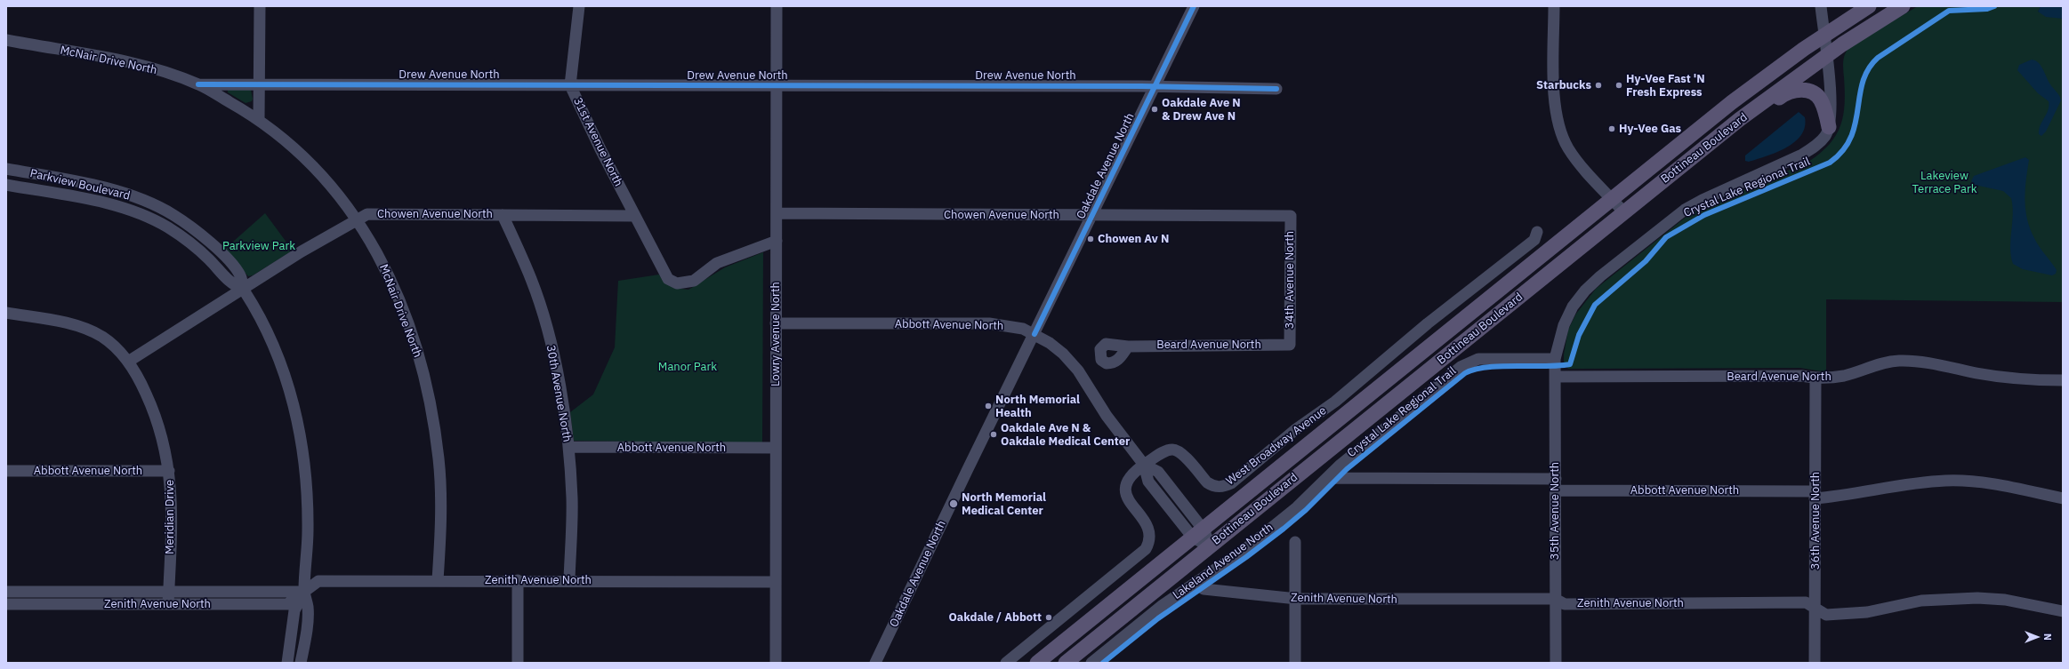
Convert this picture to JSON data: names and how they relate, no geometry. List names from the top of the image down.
{
  "streets": {
    "main road": ["Bottineau Boulevard"],
    "street": [
      "McNair Drive North",
      "Drew Avenue North",
      "31st Avenue North",
      "Oakdale Avenue North",
      "Parkview Boulevard",
      "Chowen Avenue North",
      "34th Avenue North",
      "Abbott Avenue North",
      "Lowry Avenue North",
      "Beard Avenue North",
      "30th Avenue North",
      "West Broadway Avenue",
      "35th Avenue North",
      "Meridian Drive",
      "36th Avenue North",
      "Lakeland Avenue North",
      "Zenith Avenue North"
    ],
    "cycle path": ["Crystal Lake Regional Trail"]
  },
  "crossings": [
    ["McNair Drive North", "Drew Avenue North"],
    ["McNair Drive North", "Chowen Avenue North"],
    ["McNair Drive North", "Zenith Avenue North"],
    ["Drew Avenue North", "31st Avenue North"],
    ["Drew Avenue North", "Oakdale Avenue North"],
    ["Drew Avenue North", "Lowry Avenue North"],
    ["31st Avenue North", "Chowen Avenue North"],
    ["31st Avenue North", "Lowry Avenue North"],
    ["Bottineau Boulevard", "Abbott Avenue North"],
    ["Oakdale Avenue North", "Chowen Avenue North"],
    ["Oakdale Avenue North", "Abbott Avenue North"],
    ["Parkview Boulevard", "Chowen Avenue North"],
    ["Parkview Boulevard", "Zenith Avenue North"],
    ["Chowen Avenue North", "34th Avenue North"],
    ["Chowen Avenue North", "Lowry Avenue North"],
    ["Chowen Avenue North", "30th Avenue North"],
    ["Chowen Avenue North", "Meridian Drive"],
    ["34th Avenue North", "Beard Avenue North"],
    ["Abbott Avenue North", "Lowry Avenue North"],
    ["Abbott Avenue North", "30th Avenue North"],
    ["Abbott Avenue North", "West Broadway Avenue"],
    ["Abbott Avenue North", "35th Avenue North"],
    ["Abbott Avenue North", "Meridian Drive"],
    ["Abbott Avenue North", "36th Avenue North"],
    ["Abbott Avenue North", "Lakeland Avenue North"],
    ["Lowry Avenue North", "Zenith Avenue North"],
    ["Beard Avenue North", "35th Avenue North"],
    ["Beard Avenue North", "36th Avenue North"],
    ["30th Avenue North", "Zenith Avenue North"],
    ["35th Avenue North", "Lakeland Avenue North"],
    ["35th Avenue North", "Zenith Avenue North"],
    ["Meridian Drive", "Zenith Avenue North"],
    ["36th Avenue North", "Zenith Avenue North"],
    ["Lakeland Avenue North", "Zenith Avenue North"]
  ],
  "parks": ["Lakeview Terrace Park", "Parkview Park", "Manor Park"],
  "places": [
    "Starbucks",
    "Hy-Vee Fast 'N Fresh Express",
    "Oakdale Ave N & Drew Ave N",
    "Hy-Vee Gas",
    "Chowen Av N",
    "North Memorial Health",
    "Oakdale Ave N & Oakdale Medical Center",
    "North Memorial Medical Center",
    "Oakdale / Abbott"
  ],
  "north": "right"
}
